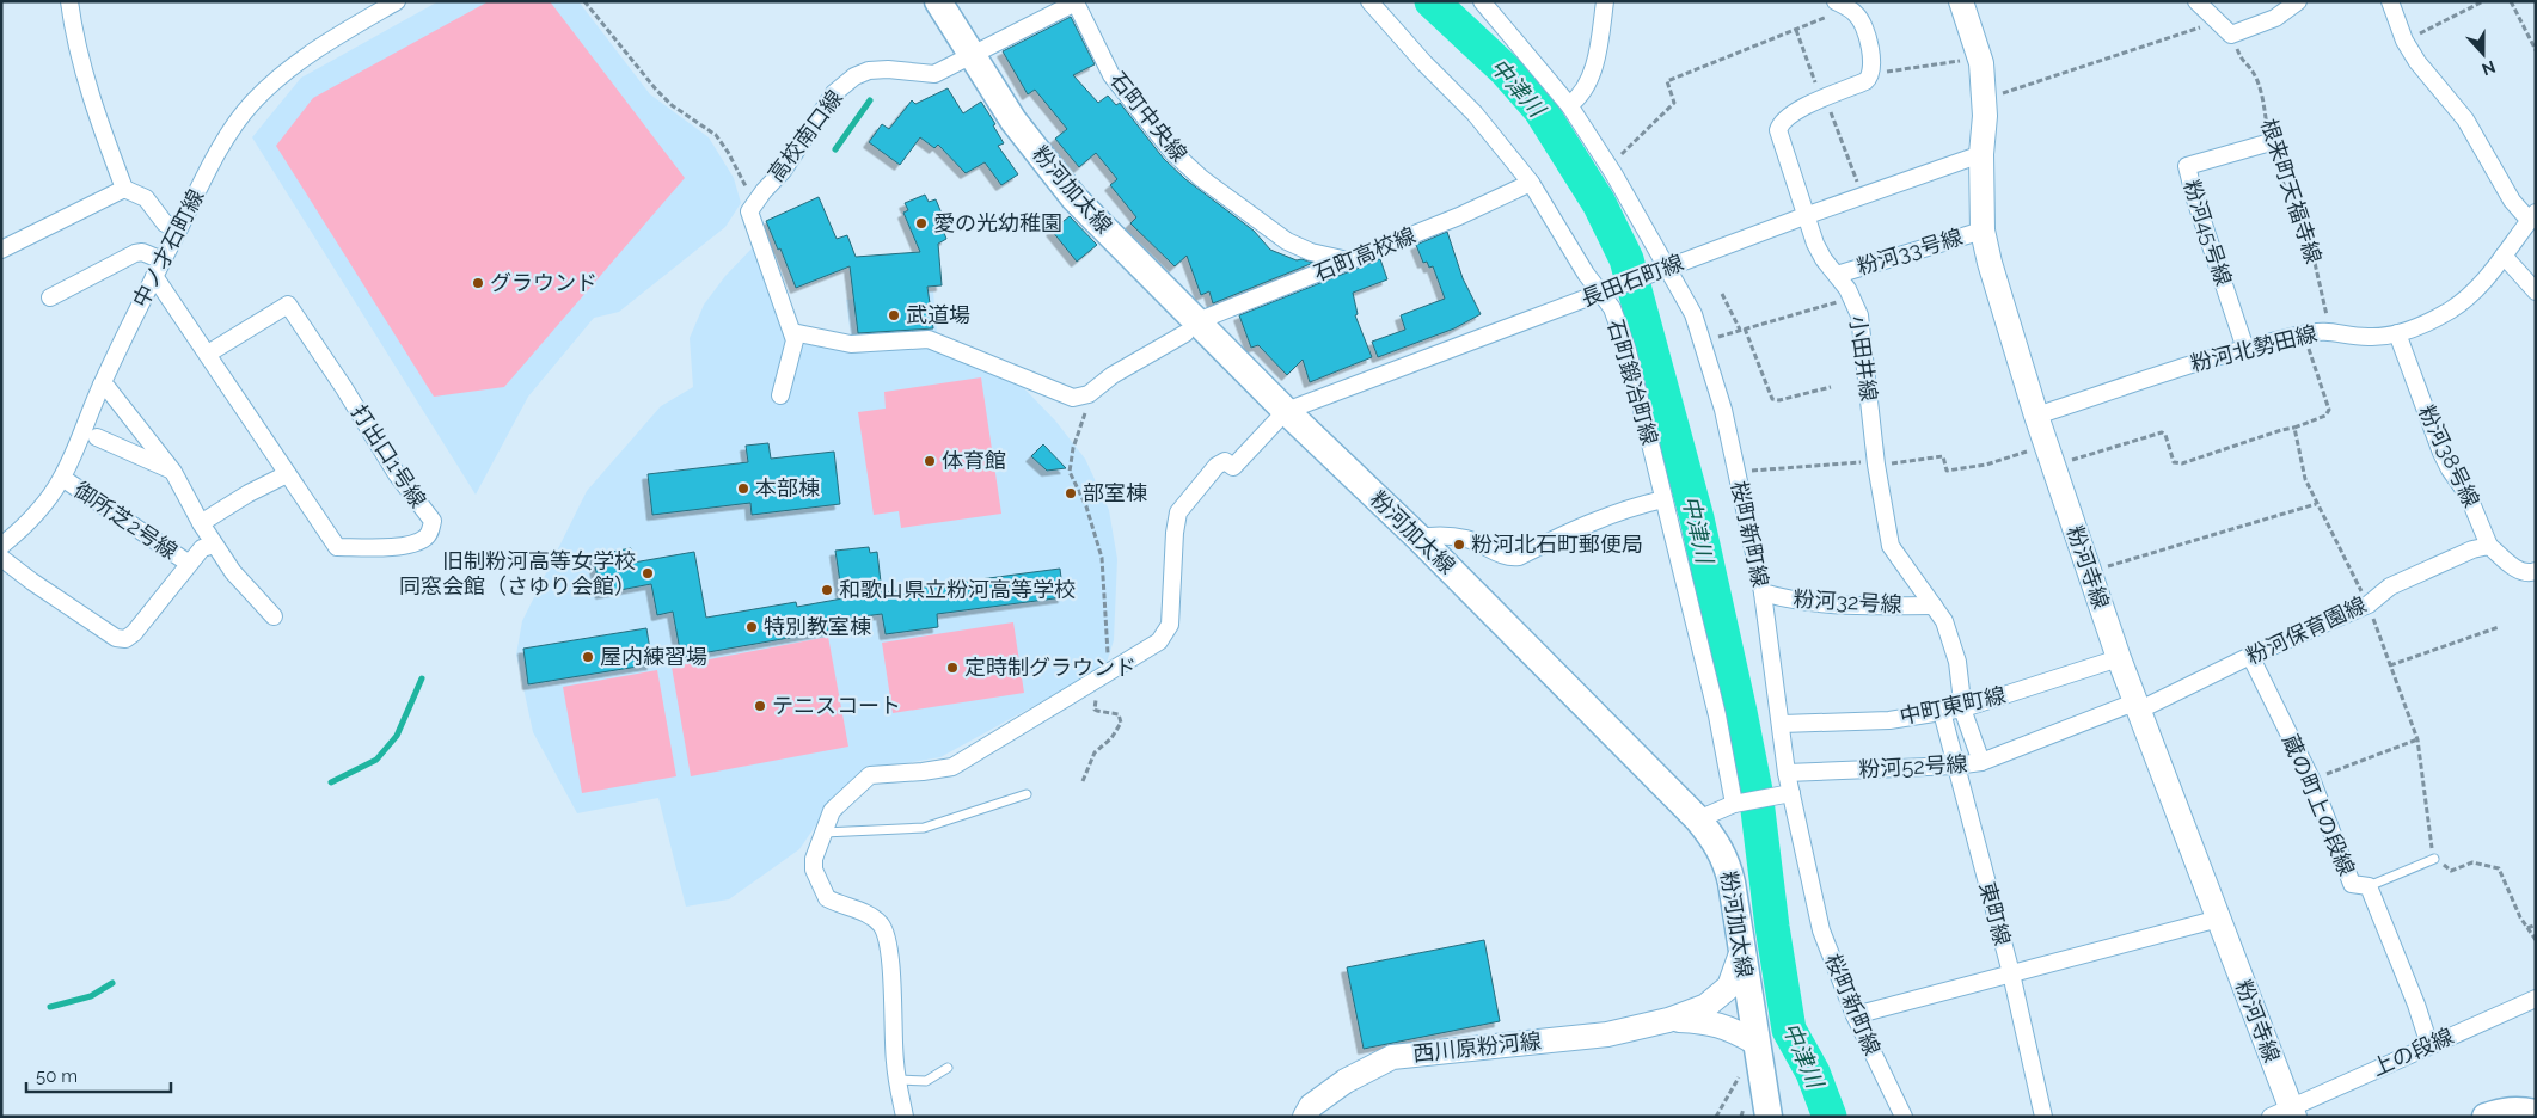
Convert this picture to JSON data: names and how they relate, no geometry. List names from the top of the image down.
{
  "streets": {
    "main road": ["粉河加太線", "粉河寺線", "西川原粉河線"],
    "street": [
      "石町中央線",
      "高校南口線",
      "粉河45号線",
      "中ノ才石町線",
      "粉河33号線",
      "石町高校線",
      "長田石町線",
      "粉河北勢田線",
      "小田井線",
      "石町鍛冶町線",
      "打出口1号線",
      "粉河38号線",
      "御所芝2号線",
      "桜町新町線",
      "粉河32号線",
      "粉河保育園線",
      "中町東町線",
      "粉河52号線",
      "蔵の町上の段線",
      "東町線",
      "上の段線"
    ],
    "path": ["根来町天福寺線"]
  },
  "crossings": [
    ["石町中央線", "高校南口線"],
    ["石町中央線", "粉河加太線"],
    ["石町中央線", "石町高校線"],
    ["高校南口線", "粉河加太線"],
    ["粉河加太線", "石町高校線"],
    ["粉河加太線", "長田石町線"],
    ["粉河加太線", "西川原粉河線"],
    ["根来町天福寺線", "粉河45号線"],
    ["根来町天福寺線", "粉河北勢田線"],
    ["粉河45号線", "粉河北勢田線"],
    ["中ノ才石町線", "打出口1号線"],
    ["中ノ才石町線", "御所芝2号線"],
    ["粉河33号線", "小田井線"],
    ["粉河33号線", "粉河寺線"],
    ["石町高校線", "石町鍛冶町線"],
    ["長田石町線", "小田井線"],
    ["長田石町線", "石町鍛冶町線"],
    ["長田石町線", "桜町新町線"],
    ["長田石町線", "粉河寺線"],
    ["粉河北勢田線", "粉河38号線"],
    ["粉河北勢田線", "粉河寺線"],
    ["小田井線", "粉河32号線"],
    ["小田井線", "中町東町線"],
    ["小田井線", "粉河52号線"],
    ["粉河38号線", "粉河保育園線"],
    ["桜町新町線", "粉河32号線"],
    ["桜町新町線", "中町東町線"],
    ["桜町新町線", "粉河52号線"],
    ["粉河寺線", "粉河保育園線"],
    ["粉河寺線", "中町東町線"],
    ["粉河寺線", "粉河52号線"],
    ["粉河寺線", "上の段線"],
    ["粉河保育園線", "粉河52号線"],
    ["粉河保育園線", "蔵の町上の段線"],
    ["中町東町線", "東町線"],
    ["粉河52号線", "東町線"],
    ["蔵の町上の段線", "上の段線"]
  ],
  "water": ["中津川"],
  "places": [
    "愛の光幼稚園",
    "グラウンド",
    "武道場",
    "体育館",
    "本部棟",
    "部室棟",
    "粉河北石町郵便局",
    "旧制粉河高等女学校 同窓会館（さゆり会館）",
    "和歌山県立粉河高等学校",
    "特別教室棟",
    "屋内練習場",
    "定時制グラウンド",
    "テニスコート"
  ],
  "scale_bar": "50 m",
  "north": "bottom"
}
